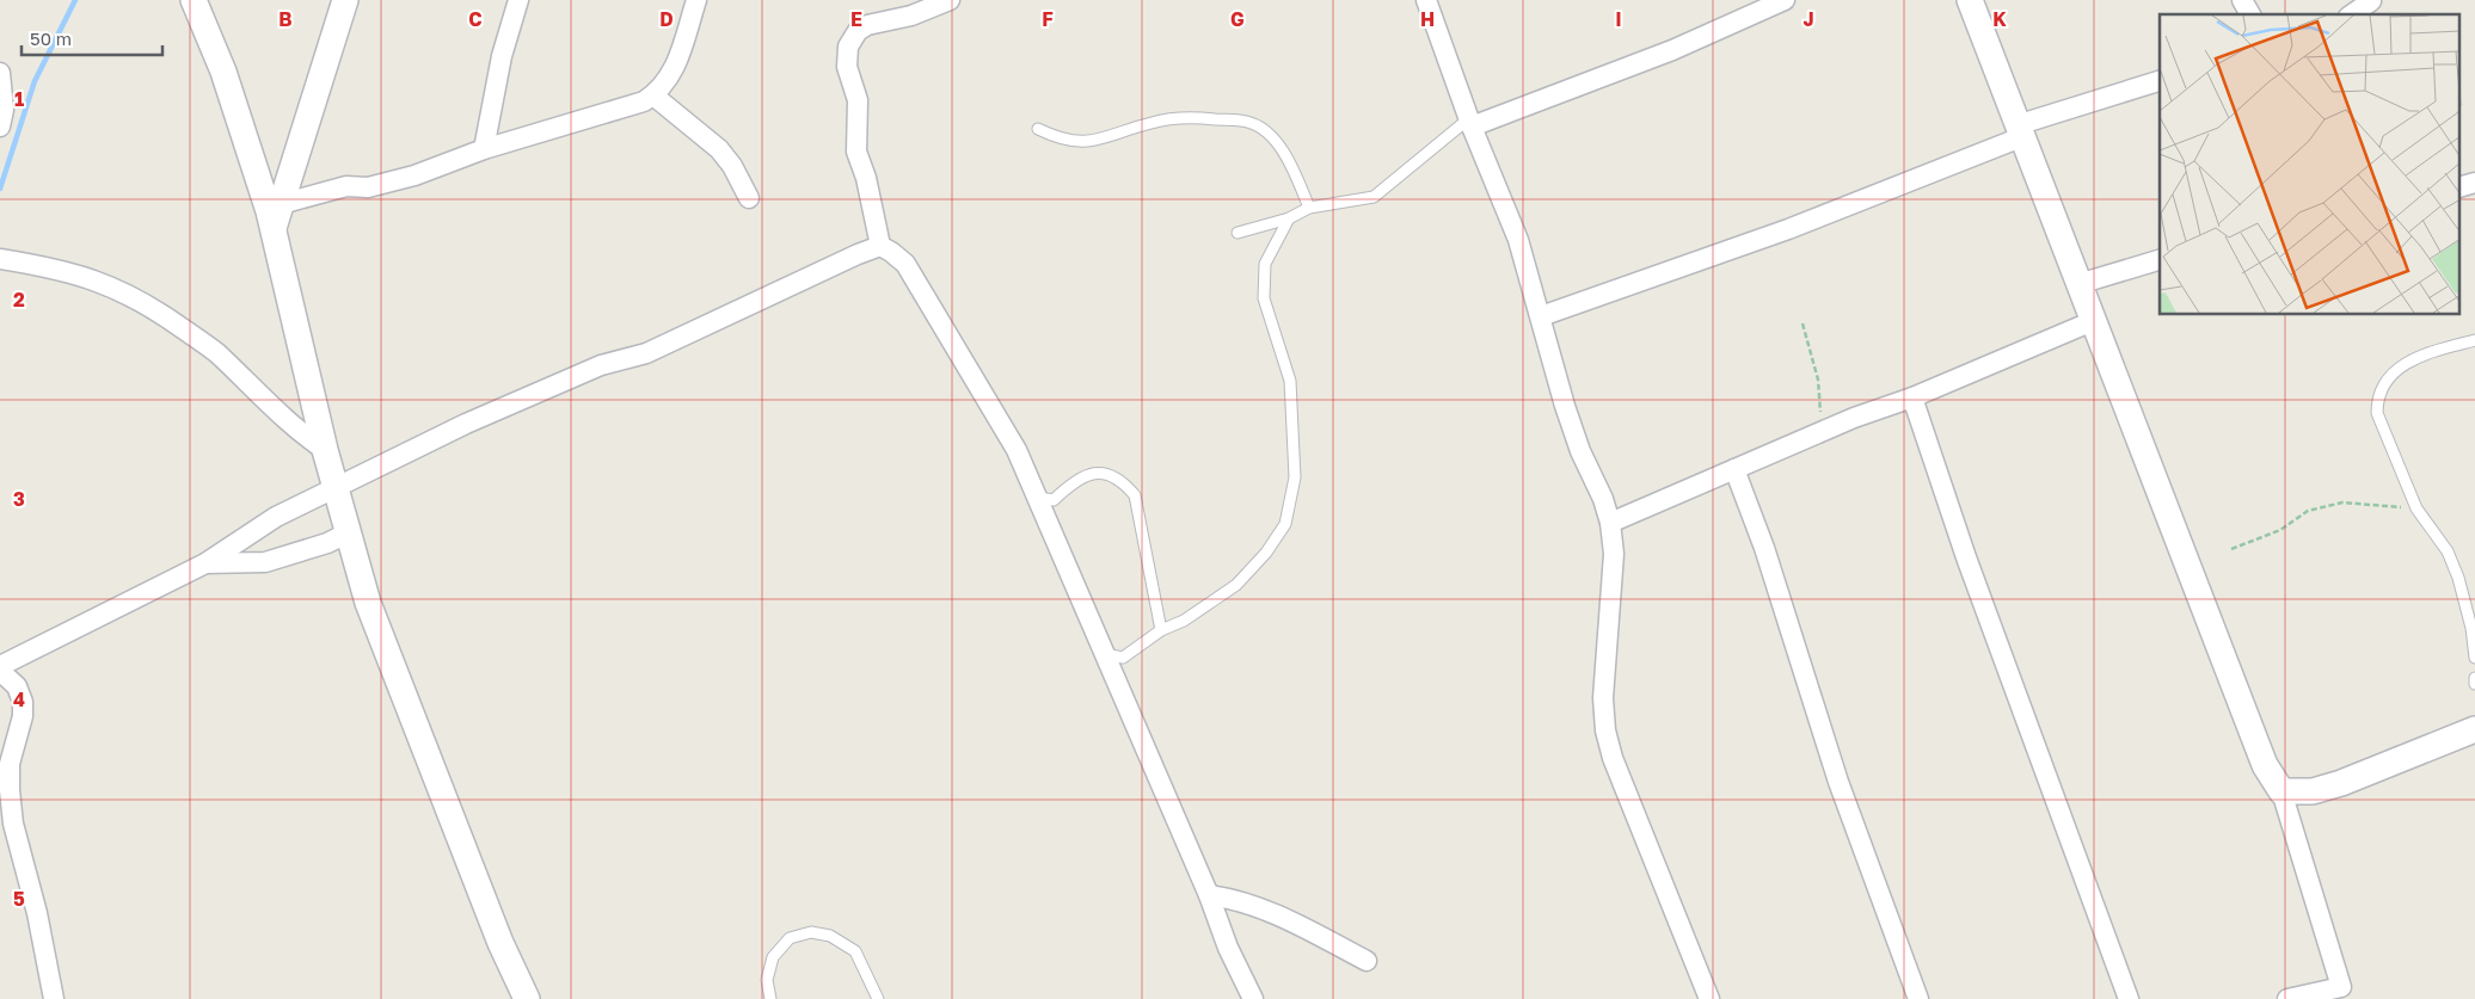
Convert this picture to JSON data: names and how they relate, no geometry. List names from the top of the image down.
{
  "scale_bar": "50 m",
  "grid": {
    "columns": [
      "B",
      "C",
      "D",
      "E",
      "F",
      "G",
      "H",
      "I",
      "J",
      "K"
    ],
    "rows": [
      "1",
      "2",
      "3",
      "4",
      "5"
    ]
  }
}
